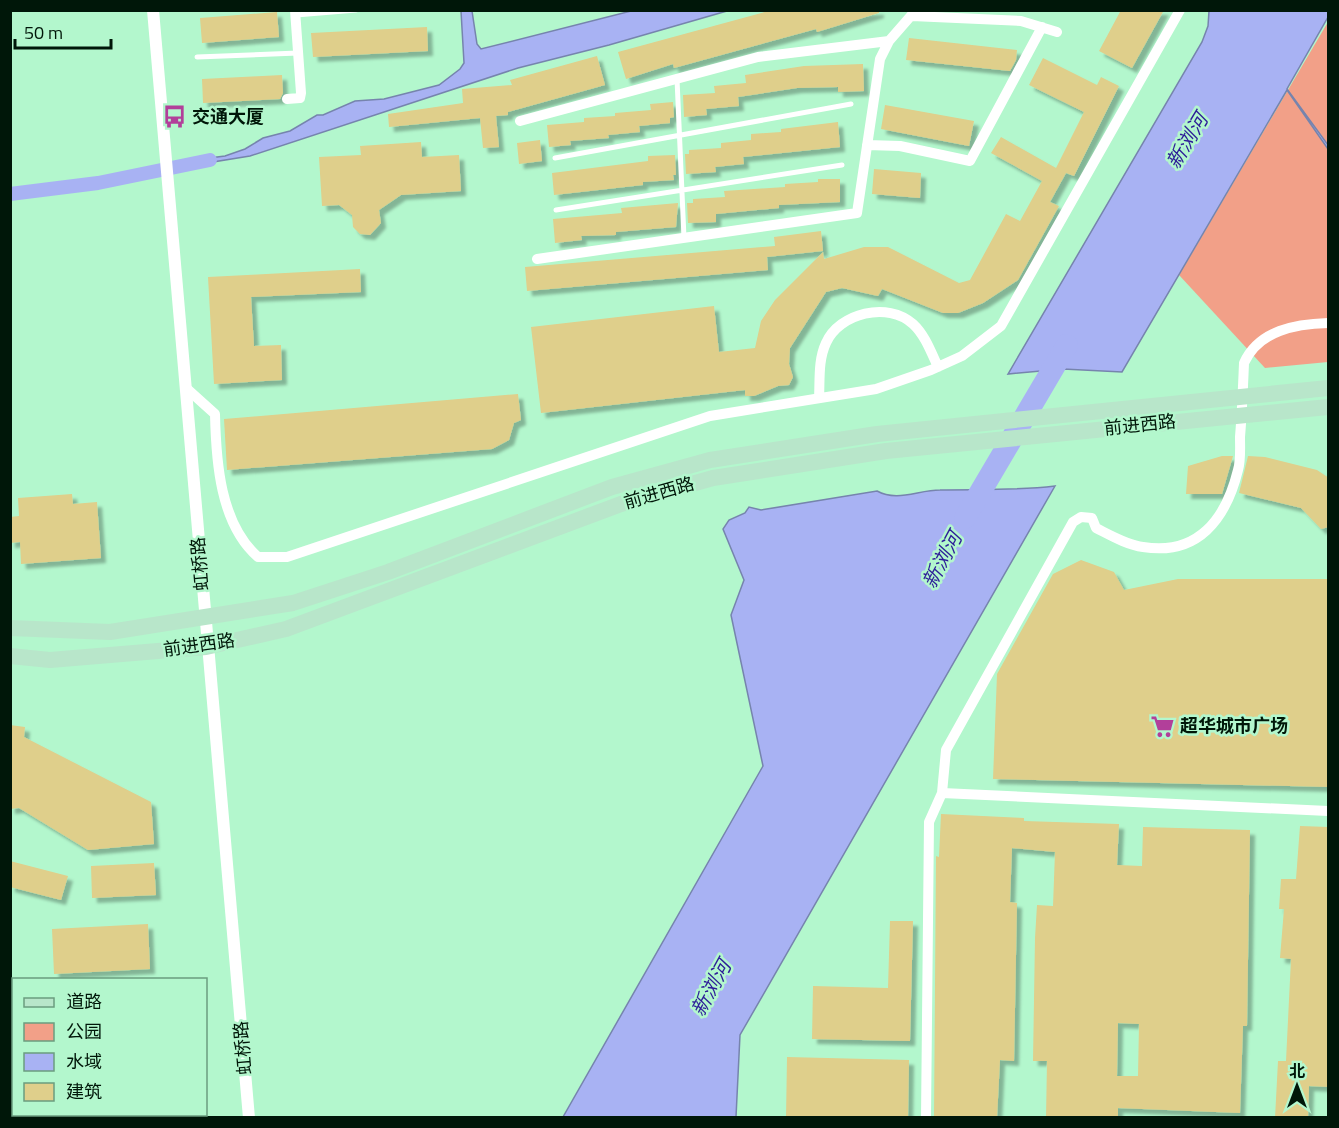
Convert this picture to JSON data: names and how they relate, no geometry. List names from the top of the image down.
{
  "streets": {
    "main road": ["前进西路"],
    "street": ["虹桥路"]
  },
  "crossings": [
    ["前进西路", "虹桥路"]
  ],
  "water": ["新浏河"],
  "places": {
    "bus stop": ["交通大厦"],
    "supermarket": ["超华城市广场"]
  },
  "legend": [
    "道路",
    "公园",
    "水域",
    "建筑"
  ],
  "scale_bar": "50 m",
  "north": "top"
}
